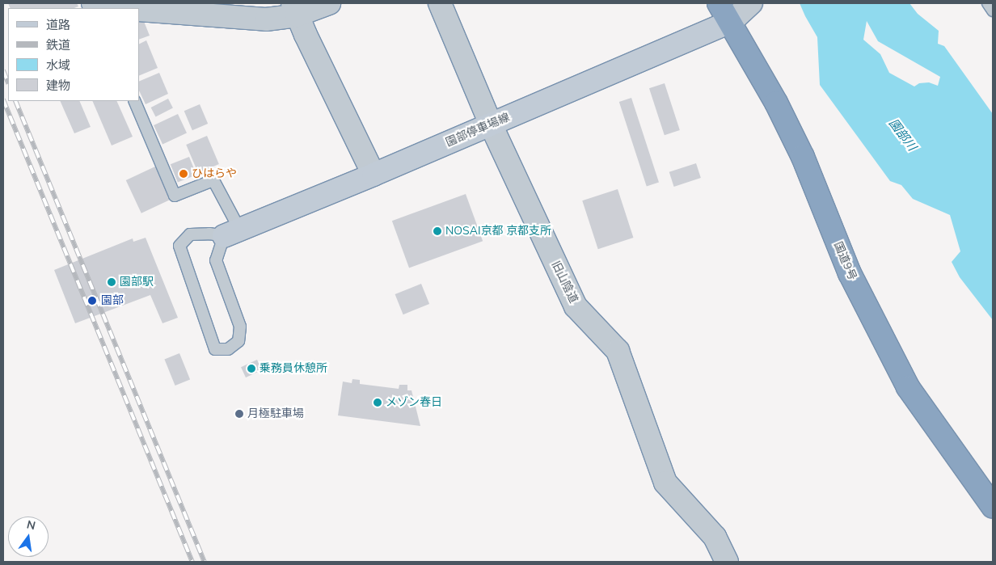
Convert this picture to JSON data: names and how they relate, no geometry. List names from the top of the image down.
{
  "streets": {
    "highway": ["国道9号"],
    "main road": ["園部停車場線"],
    "street": ["旧山陰道"]
  },
  "crossings": [
    ["園部停車場線", "国道9号"],
    ["園部停車場線", "旧山陰道"]
  ],
  "water": ["園部川"],
  "places": [
    "ひはらや",
    "NOSAI京都 京都支所",
    "園部駅",
    "園部",
    "乗務員休憩所",
    "メゾン春日",
    "月極駐車場"
  ],
  "legend": [
    "道路",
    "鉄道",
    "水域",
    "建物"
  ],
  "north": "top"
}
